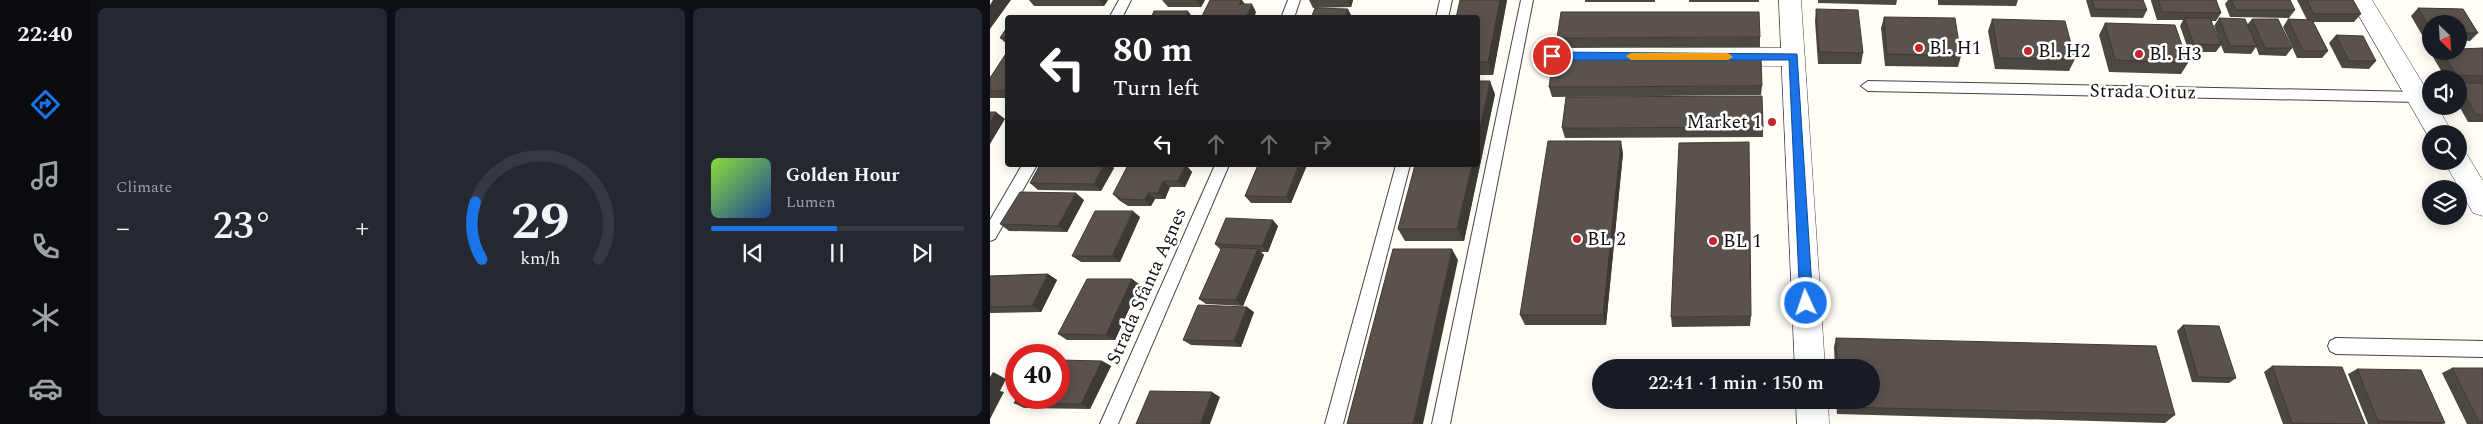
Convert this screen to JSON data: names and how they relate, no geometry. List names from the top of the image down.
{
  "streets": {
    "lane": ["Strada Oituz", "Strada Sfânta Agnes"]
  },
  "places": [
    "Bl. H1",
    "Bl. H2",
    "Bl. H3",
    "Market 1",
    "BL 2",
    "BL 1"
  ],
  "north": "bottom right",
  "page": {
    "tabs": "22:40",
    "tile": "Climate",
    "turn": ["80 m", "Turn left"],
    "song": ["Golden Hour", "Lumen"],
    "heat": ["−", "23°", "+"],
    "limit": "40",
    "trip": "22:41 · 1 min · 150 m",
    "gauge": ["29", "km/h"]
  }
}
